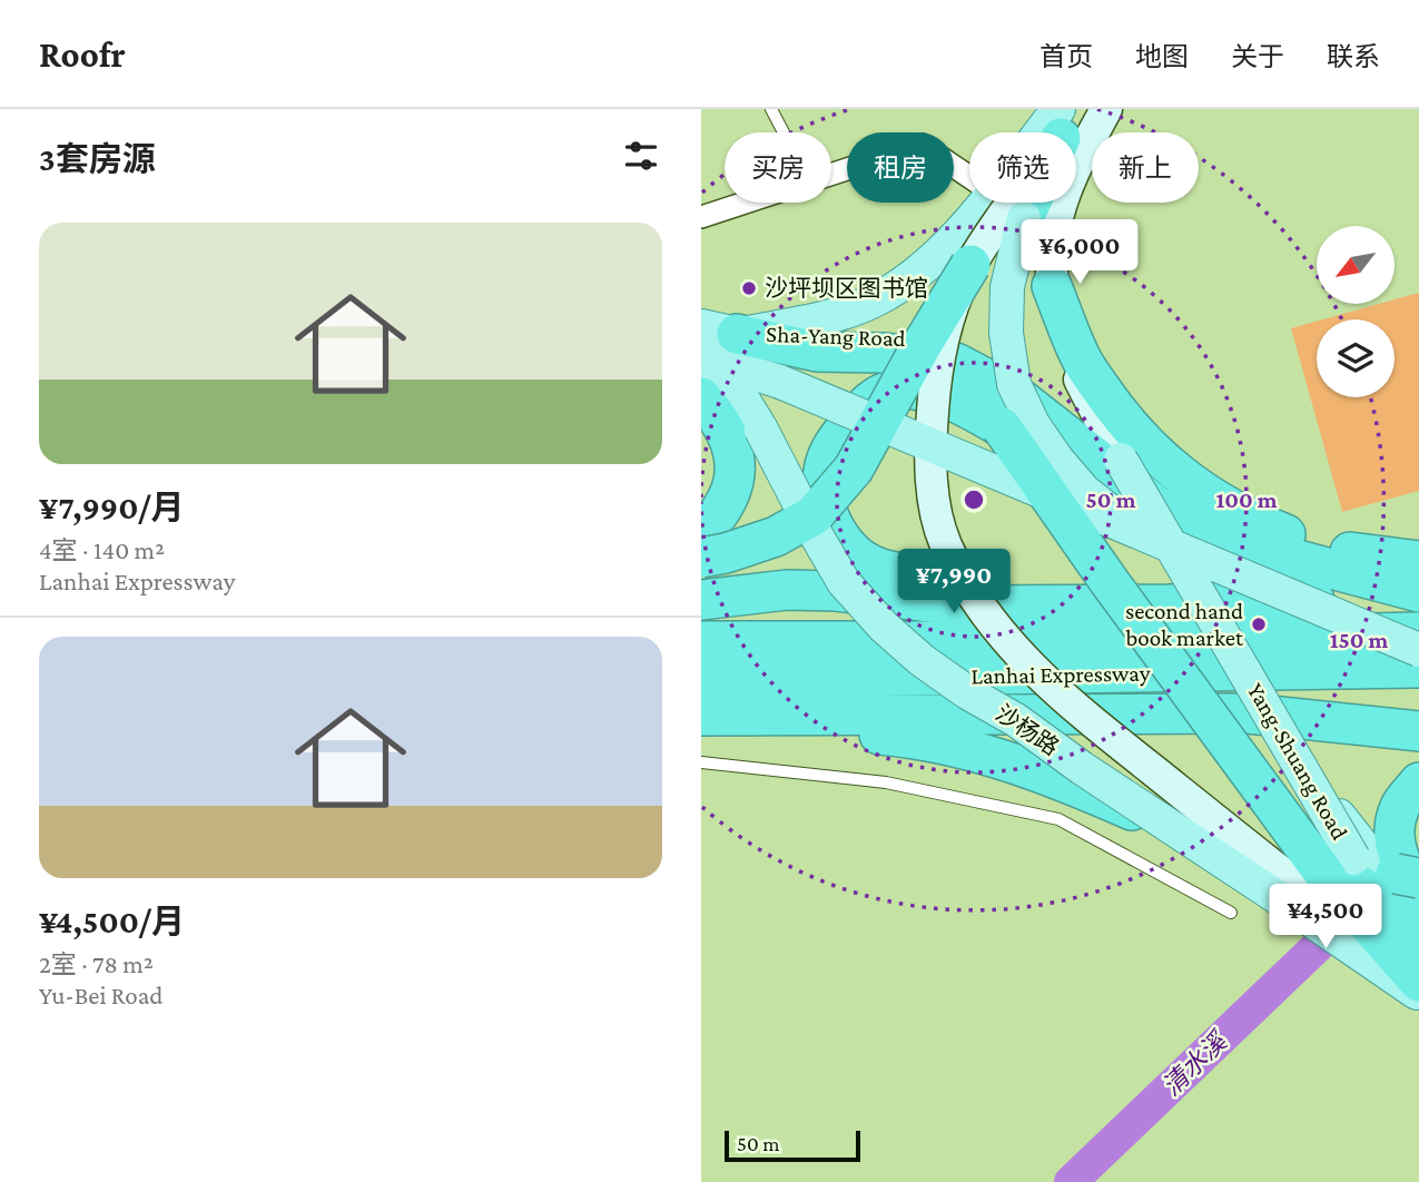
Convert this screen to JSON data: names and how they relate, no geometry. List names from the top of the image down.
{
  "streets": {
    "highway": ["Lanhai Expressway"],
    "main road": ["Sha-Yang Road", "沙杨路", "Yang-Shuang Road"]
  },
  "crossings": [
    ["Sha-Yang Road", "Yang-Shuang Road"],
    ["沙杨路", "Yang-Shuang Road"]
  ],
  "water": ["清水溪"],
  "places": ["沙坪坝区图书馆", "second hand book market"],
  "scale_bar": "50 m",
  "north": "bottom left",
  "page": {
    "header": "Roofr",
    "nav": [
      "首页",
      "地图",
      "关于",
      "联系"
    ],
    "heading": "3套房源",
    "chip": [
      "买房",
      "租房",
      "筛选",
      "新上"
    ],
    "list": [
      {
        "name": "¥7,990/月",
        "note": "4室 · 140 m² · Lanhai Expressway"
      },
      {
        "name": "¥4,500/月",
        "note": "2室 · 78 m² · Yu-Bei Road"
      }
    ],
    "price": ["¥6,000", "¥7,990", "¥4,500"],
    "scale": "50 m"
  },
  "rings": ["50 m", "100 m", "150 m"]
}
